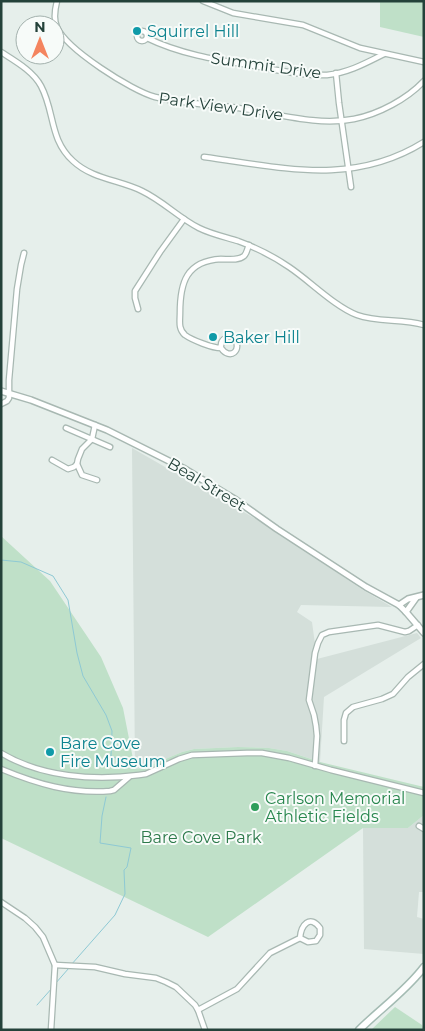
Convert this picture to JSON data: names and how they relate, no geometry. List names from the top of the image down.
{
  "streets": {
    "street": ["Summit Drive", "Park View Drive", "Beal Street"]
  },
  "parks": ["Bare Cove Park"],
  "places": [
    "Squirrel Hill",
    "Baker Hill",
    "Bare Cove Fire Museum",
    "Carlson Memorial Athletic Fields"
  ],
  "north": "top"
}
